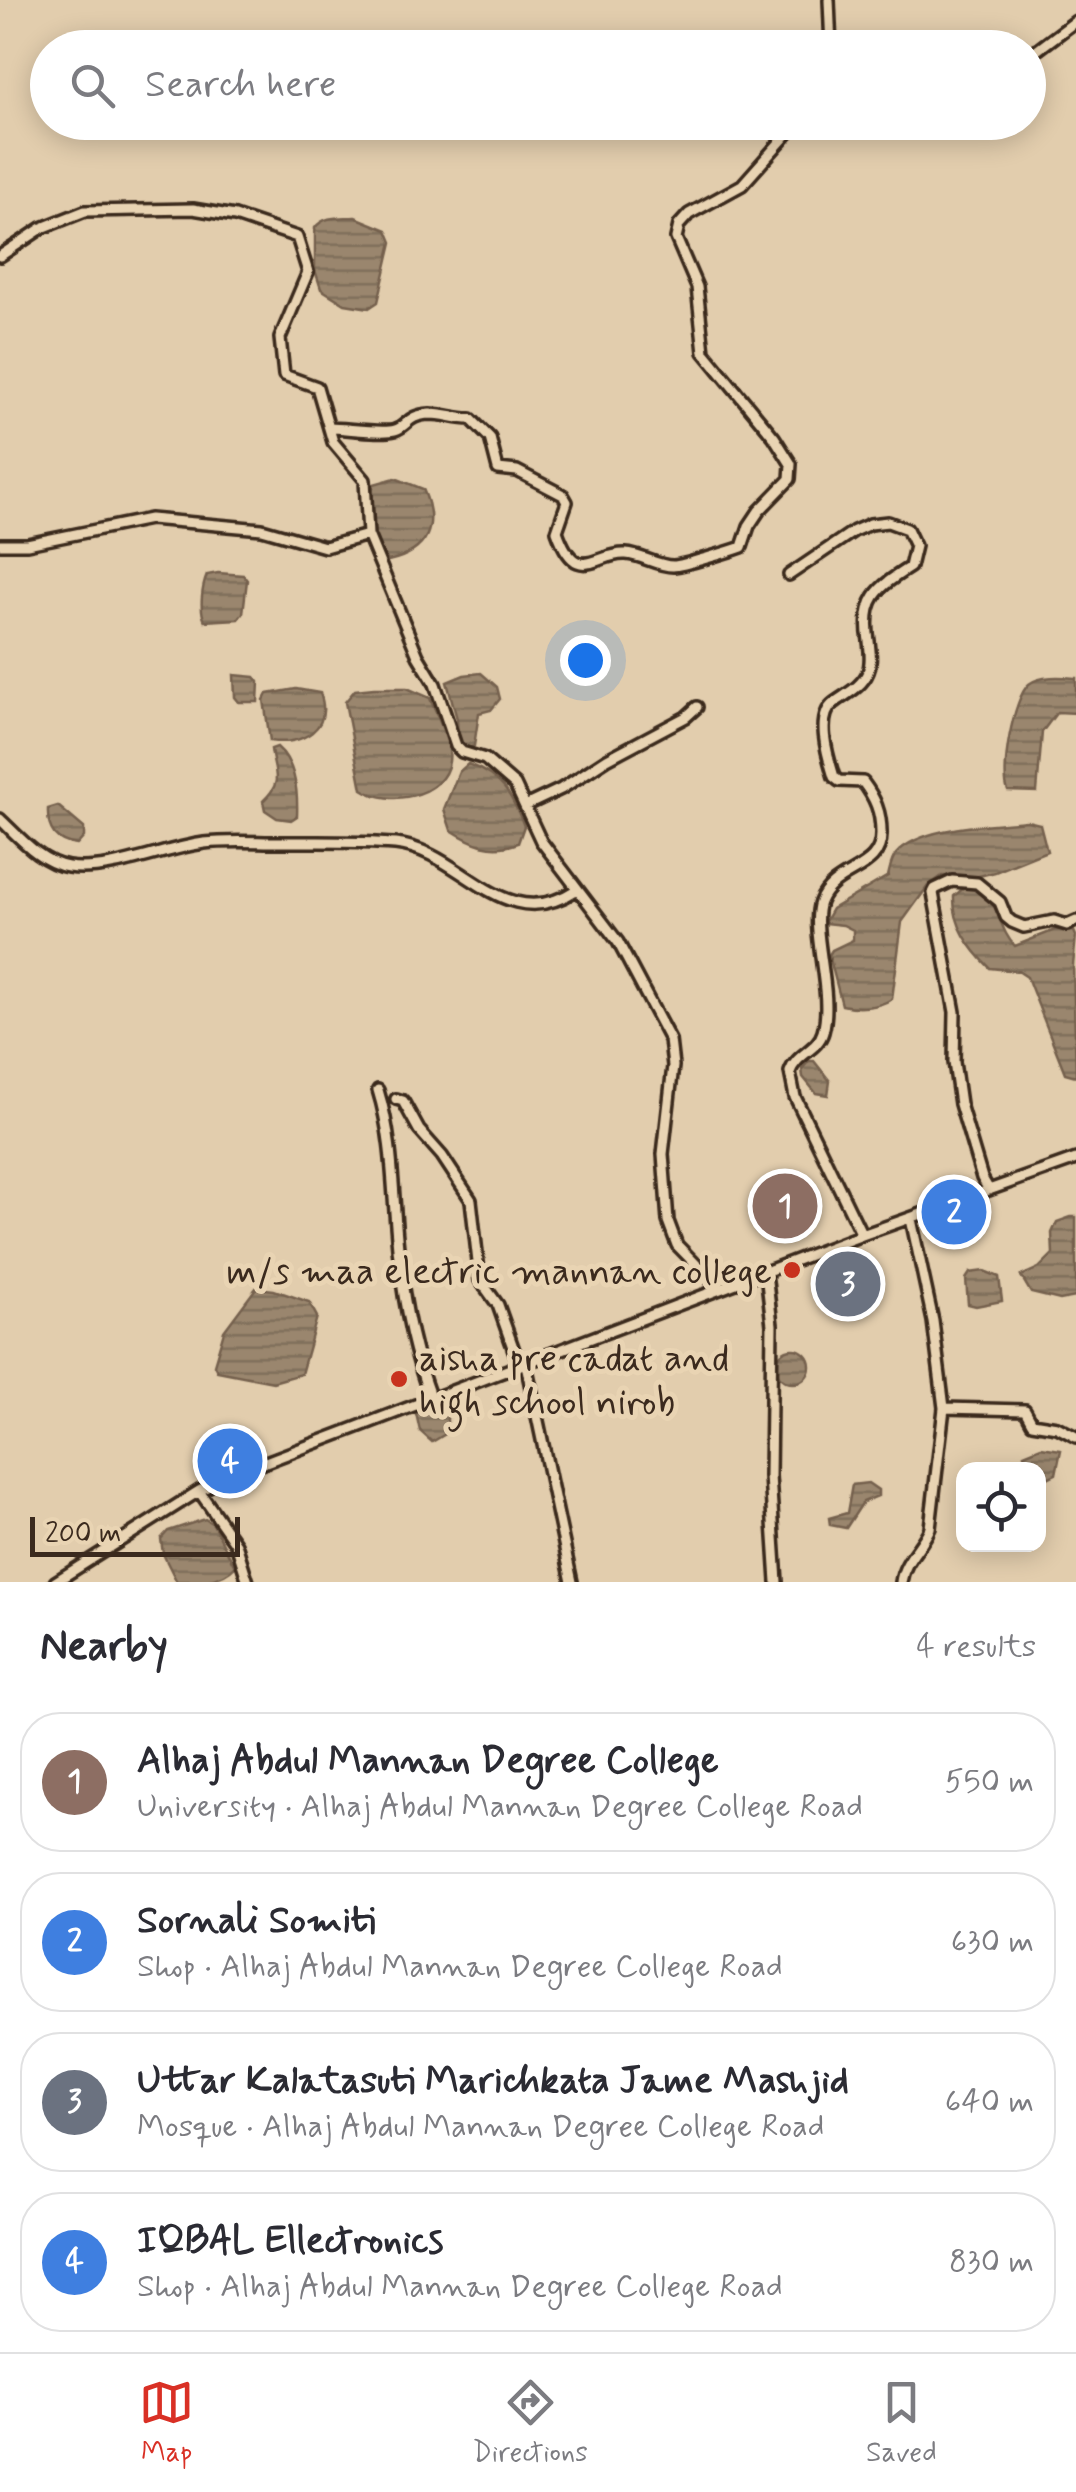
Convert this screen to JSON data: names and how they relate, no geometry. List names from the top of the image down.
{
  "places": ["m/s maa electric mannan college", "aisha pre cadat and high school nirob"],
  "scale_bar": "200 m",
  "page": {
    "search": "Search here",
    "pins": [
      "1",
      "2",
      "3",
      "4"
    ],
    "scale": "200 m",
    "heading": ["Nearby", "4 results"],
    "list": [
      {
        "mark": "1",
        "name": "Alhaj Abdul Mannan Degree College",
        "note": "University · Alhaj Abdul Mannan Degree College Road",
        "value": "550 m"
      },
      {
        "mark": "2",
        "name": "Sornali Somiti",
        "note": "Shop · Alhaj Abdul Mannan Degree College Road",
        "value": "630 m"
      },
      {
        "mark": "3",
        "name": "Uttar Kalatasuti Marichkata Jame Mashjid",
        "note": "Mosque · Alhaj Abdul Mannan Degree College Road",
        "value": "640 m"
      },
      {
        "mark": "4",
        "name": "IQBAL Ellectronics",
        "note": "Shop · Alhaj Abdul Mannan Degree College Road",
        "value": "830 m"
      }
    ],
    "nav": ["Map", "Directions", "Saved"]
  }
}
